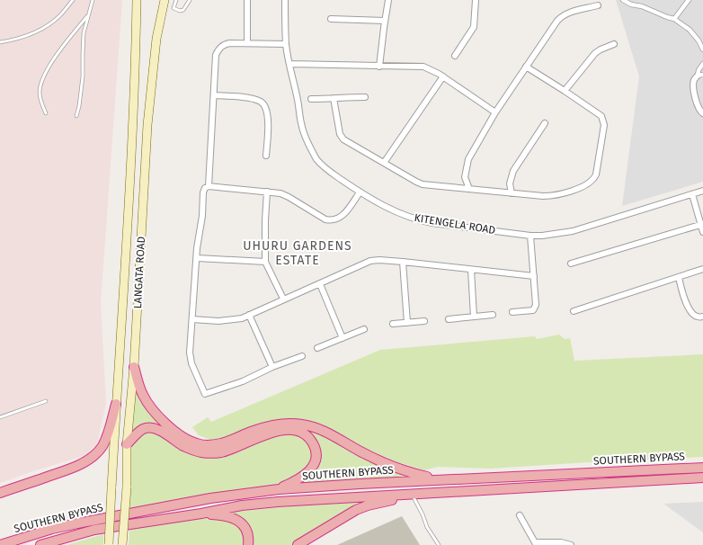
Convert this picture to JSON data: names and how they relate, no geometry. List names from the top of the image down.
{
  "streets": {
    "highway": ["SOUTHERN BYPASS"],
    "main road": ["LANGATA ROAD"],
    "street": ["KITENGELA ROAD"]
  },
  "districts": ["UHURU GARDENS ESTATE"]
}
